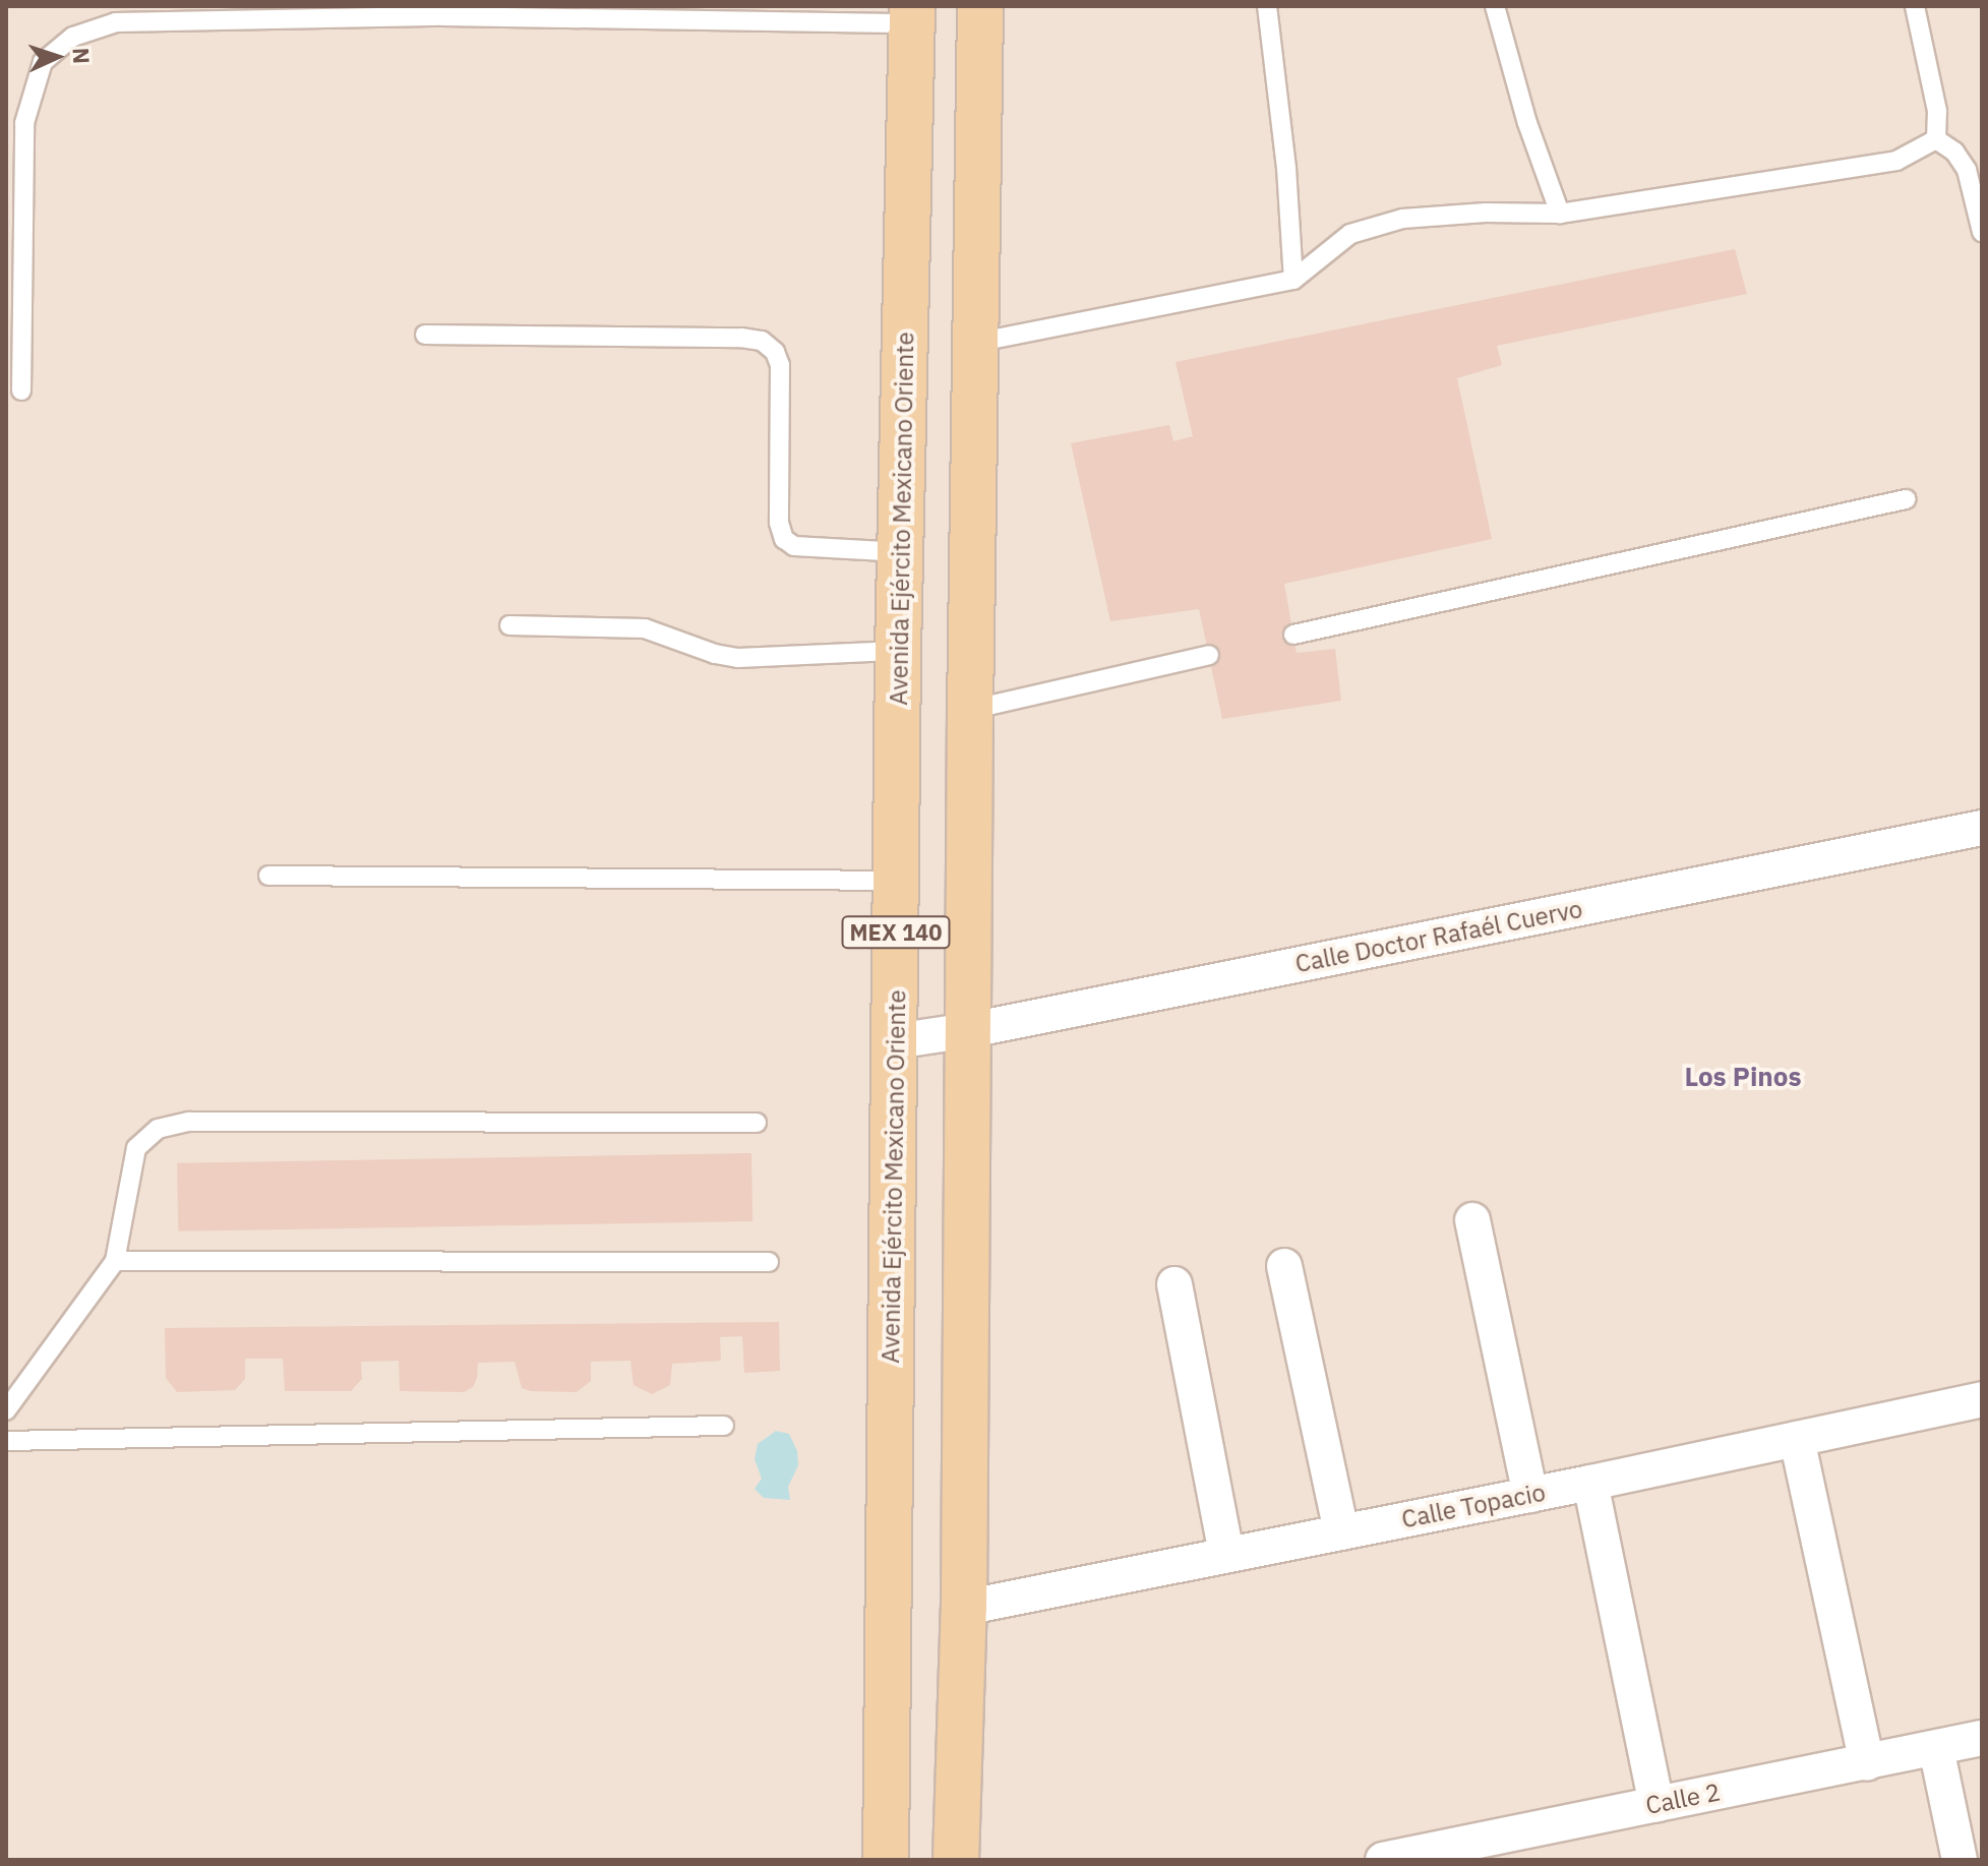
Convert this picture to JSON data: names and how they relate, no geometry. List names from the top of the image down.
{
  "streets": {
    "main road": ["Avenida Ejército Mexicano Oriente", "MEX 140"],
    "street": ["Calle Doctor Rafaél Cuervo", "Calle Topacio", "Calle 2"]
  },
  "crossings": [
    ["Avenida Ejército Mexicano Oriente", "Calle Doctor Rafaél Cuervo"],
    ["MEX 140", "Calle Doctor Rafaél Cuervo"],
    ["MEX 140", "Calle Topacio"]
  ],
  "districts": ["Los Pinos"],
  "north": "right"
}
